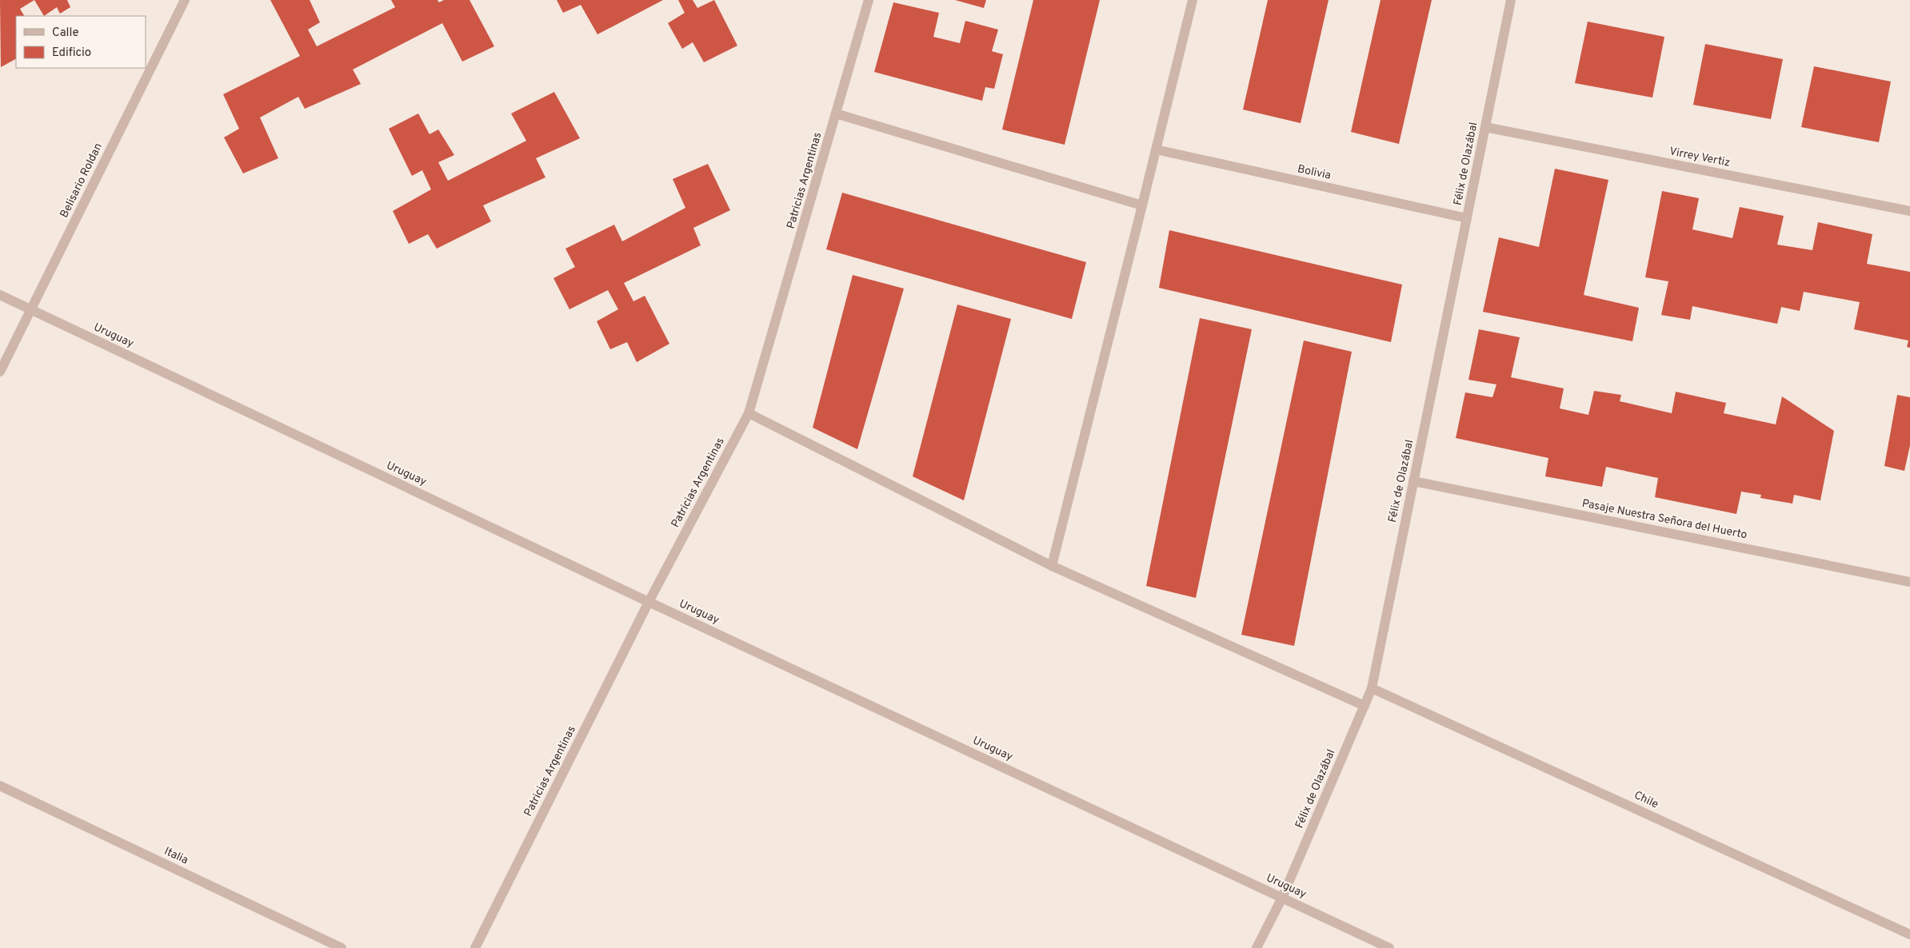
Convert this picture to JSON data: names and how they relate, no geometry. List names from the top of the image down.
{
  "streets": {
    "street": [
      "Virrey Vertiz",
      "Félix de Olazábal",
      "Bolivia",
      "Belisario Roldan",
      "Patricias Argentinas",
      "Uruguay",
      "Pasaje Nuestra Señora del Huerto",
      "Chile",
      "Italia"
    ]
  },
  "crossings": [
    ["Virrey Vertiz", "Félix de Olazábal"],
    ["Félix de Olazábal", "Bolivia"],
    ["Félix de Olazábal", "Uruguay"],
    ["Félix de Olazábal", "Pasaje Nuestra Señora del Huerto"],
    ["Félix de Olazábal", "Chile"],
    ["Belisario Roldan", "Uruguay"],
    ["Patricias Argentinas", "Uruguay"]
  ],
  "legend": ["Calle", "Edificio"]
}
